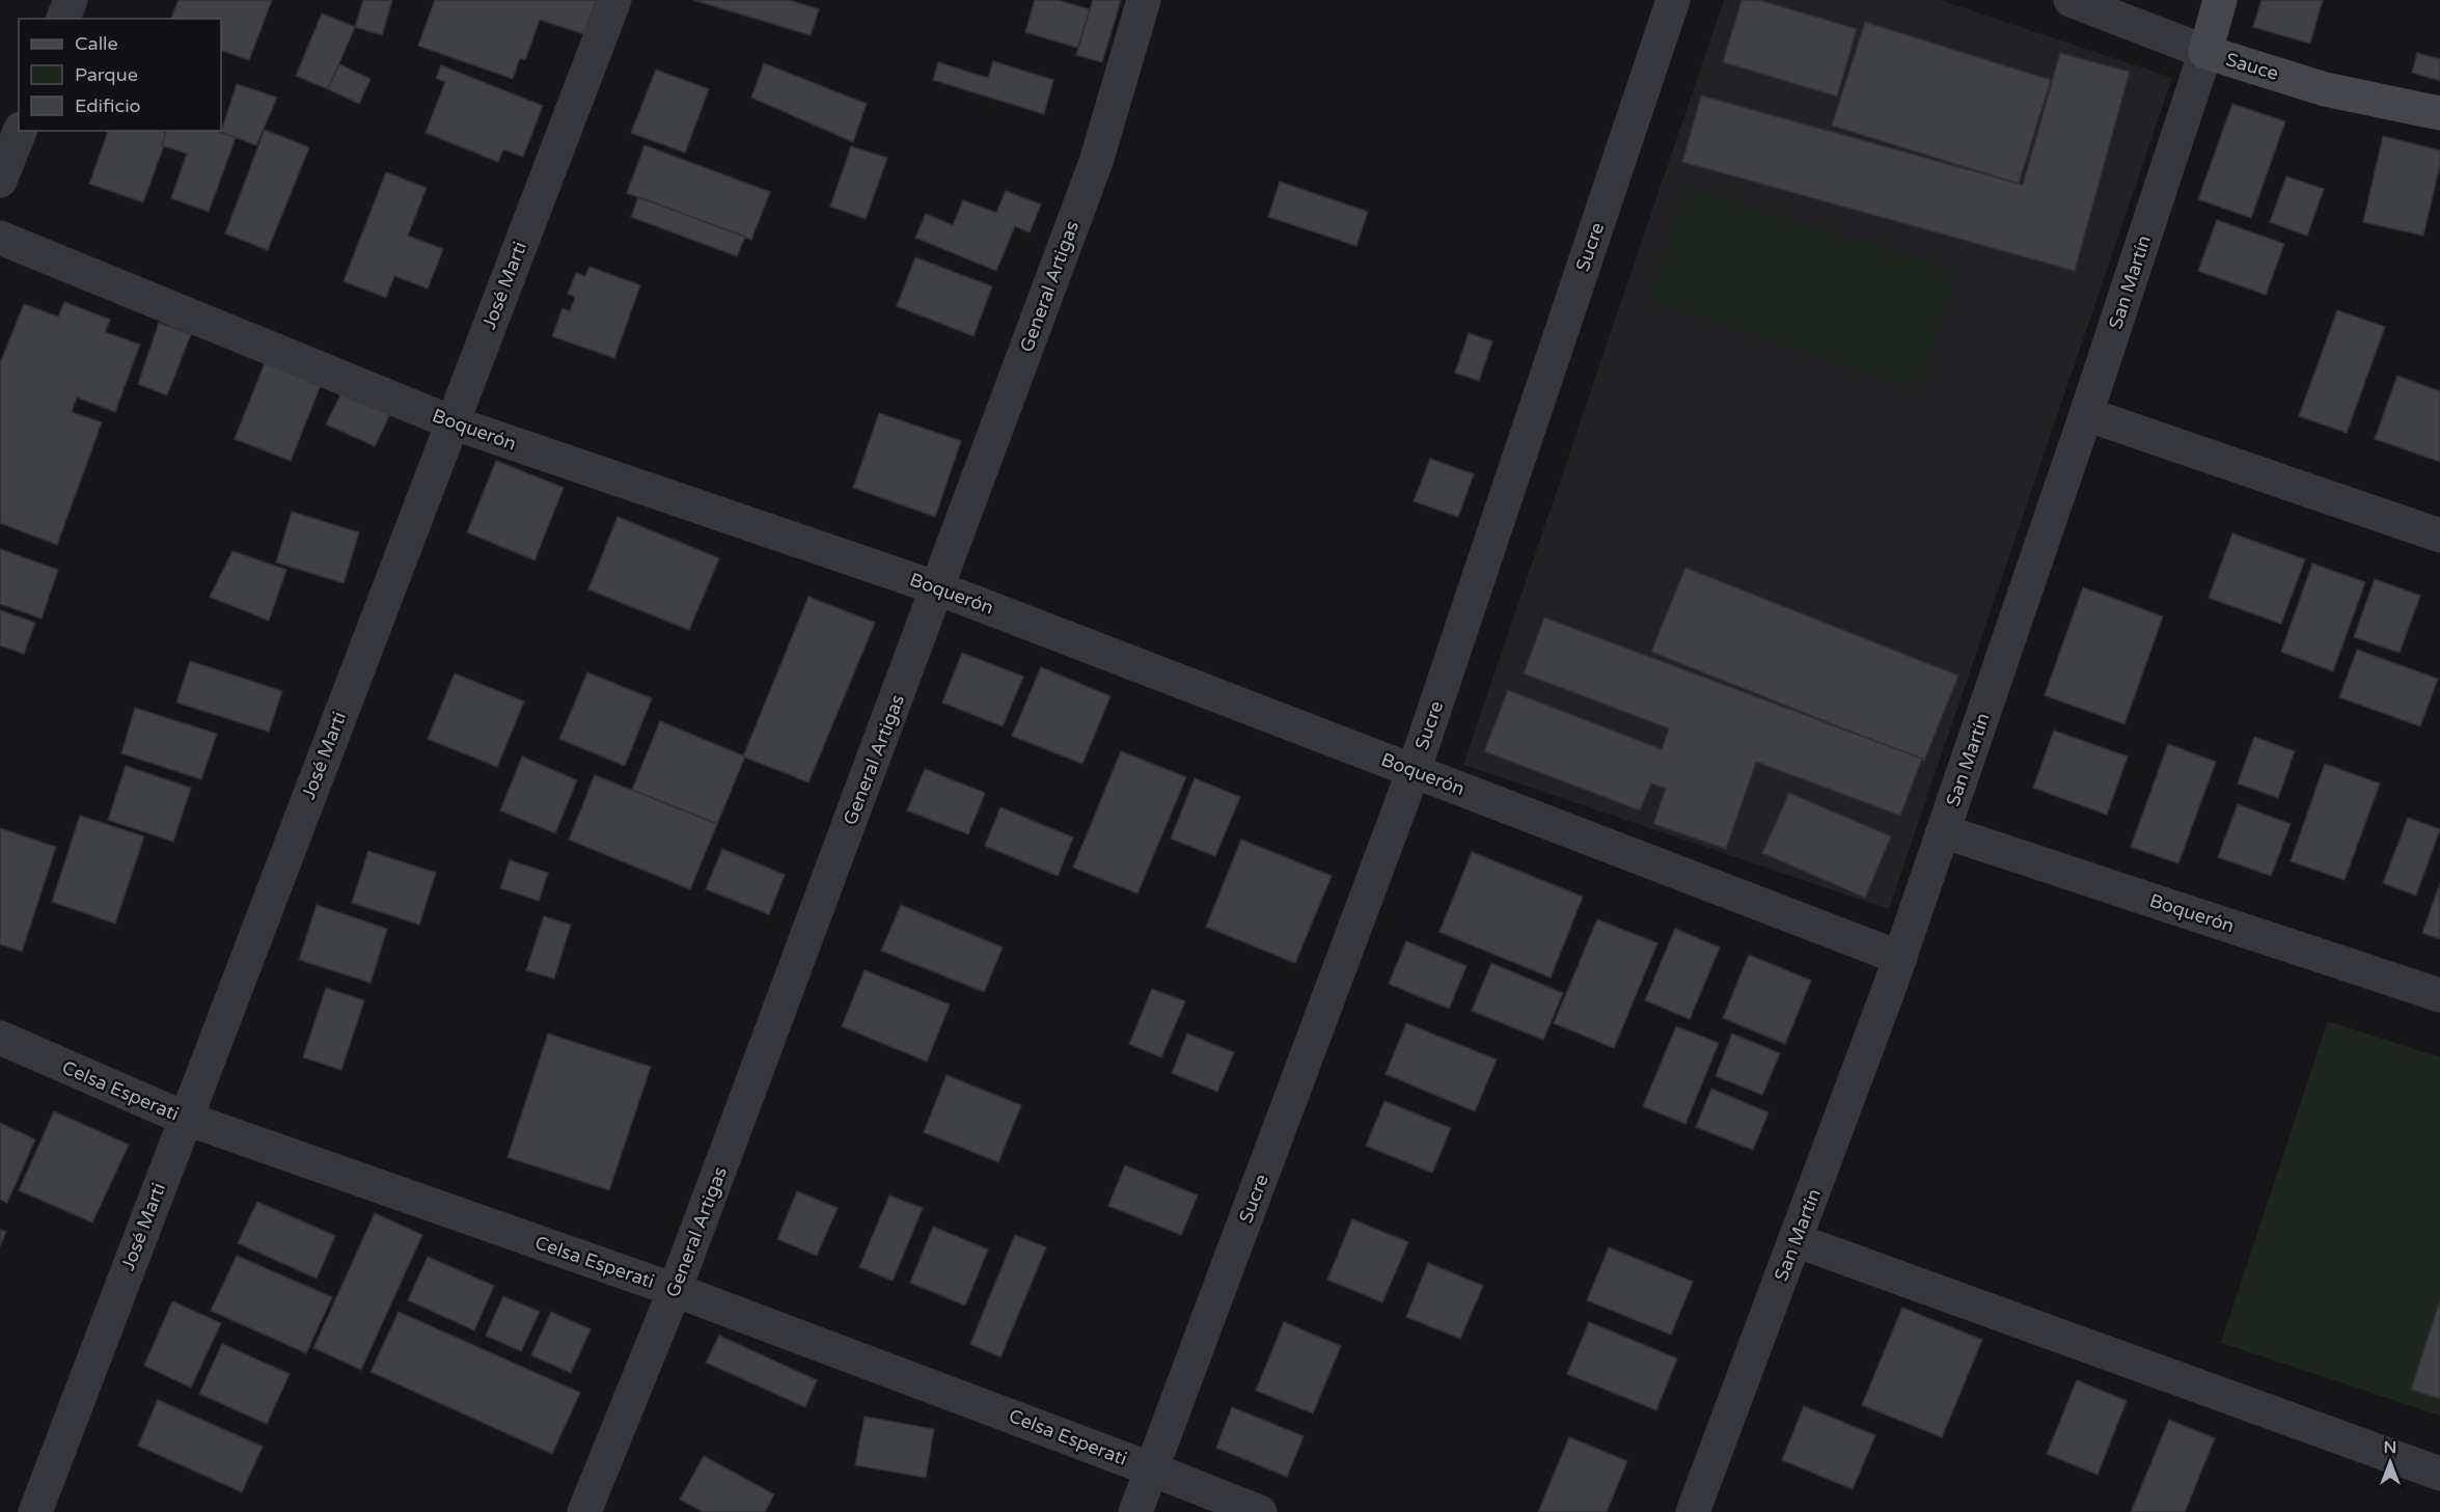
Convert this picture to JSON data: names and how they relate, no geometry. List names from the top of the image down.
{
  "streets": {
    "street": [
      "Sauce",
      "Sucre",
      "San Martín",
      "José Marti",
      "General Artigas",
      "Boquerón",
      "Celsa Esperati"
    ]
  },
  "crossings": [
    ["Sauce", "San Martín"],
    ["Sucre", "Boquerón"],
    ["Sucre", "Celsa Esperati"],
    ["San Martín", "Boquerón"],
    ["José Marti", "Boquerón"],
    ["José Marti", "Celsa Esperati"],
    ["General Artigas", "Boquerón"],
    ["General Artigas", "Celsa Esperati"]
  ],
  "legend": ["Calle", "Parque", "Edificio"],
  "north": "top"
}
